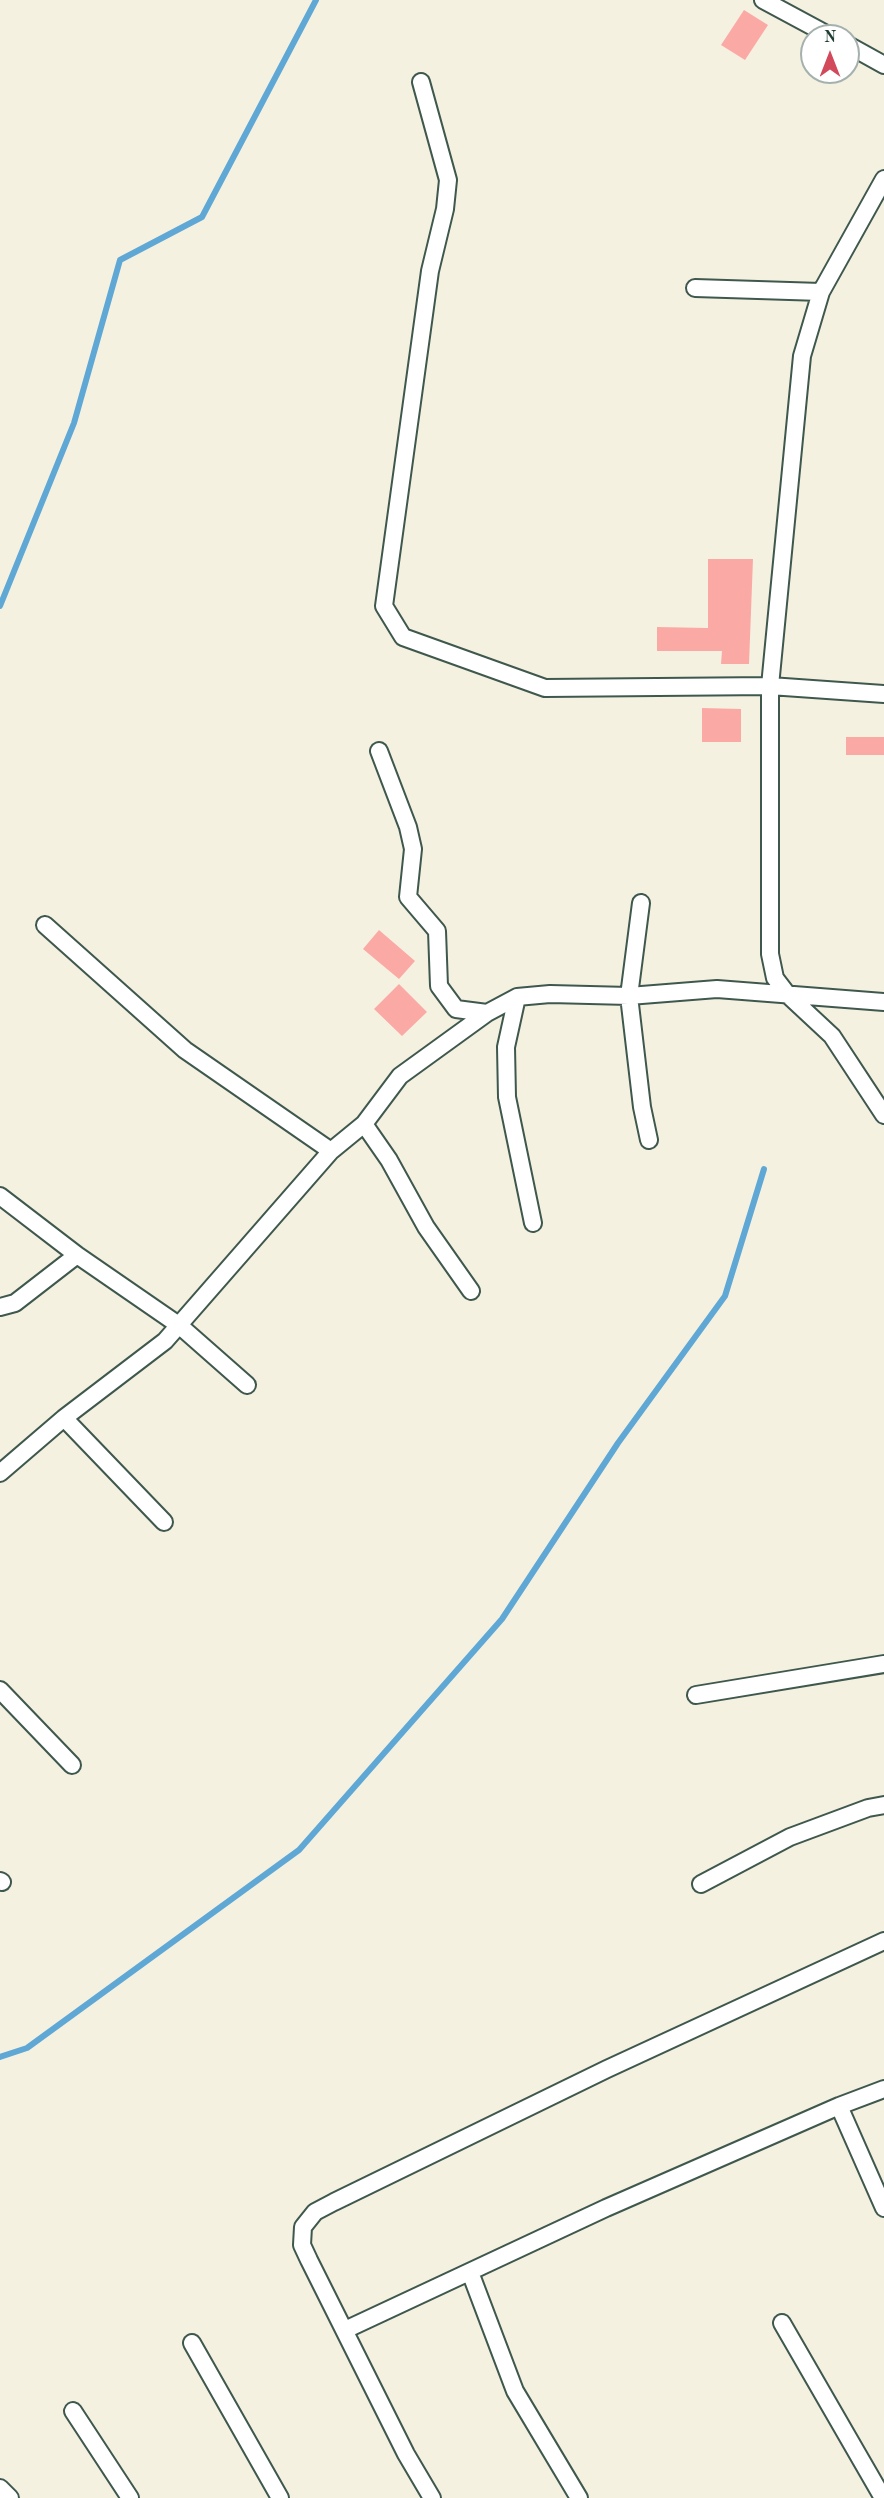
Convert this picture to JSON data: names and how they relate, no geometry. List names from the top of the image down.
{
  "north": "top"
}
